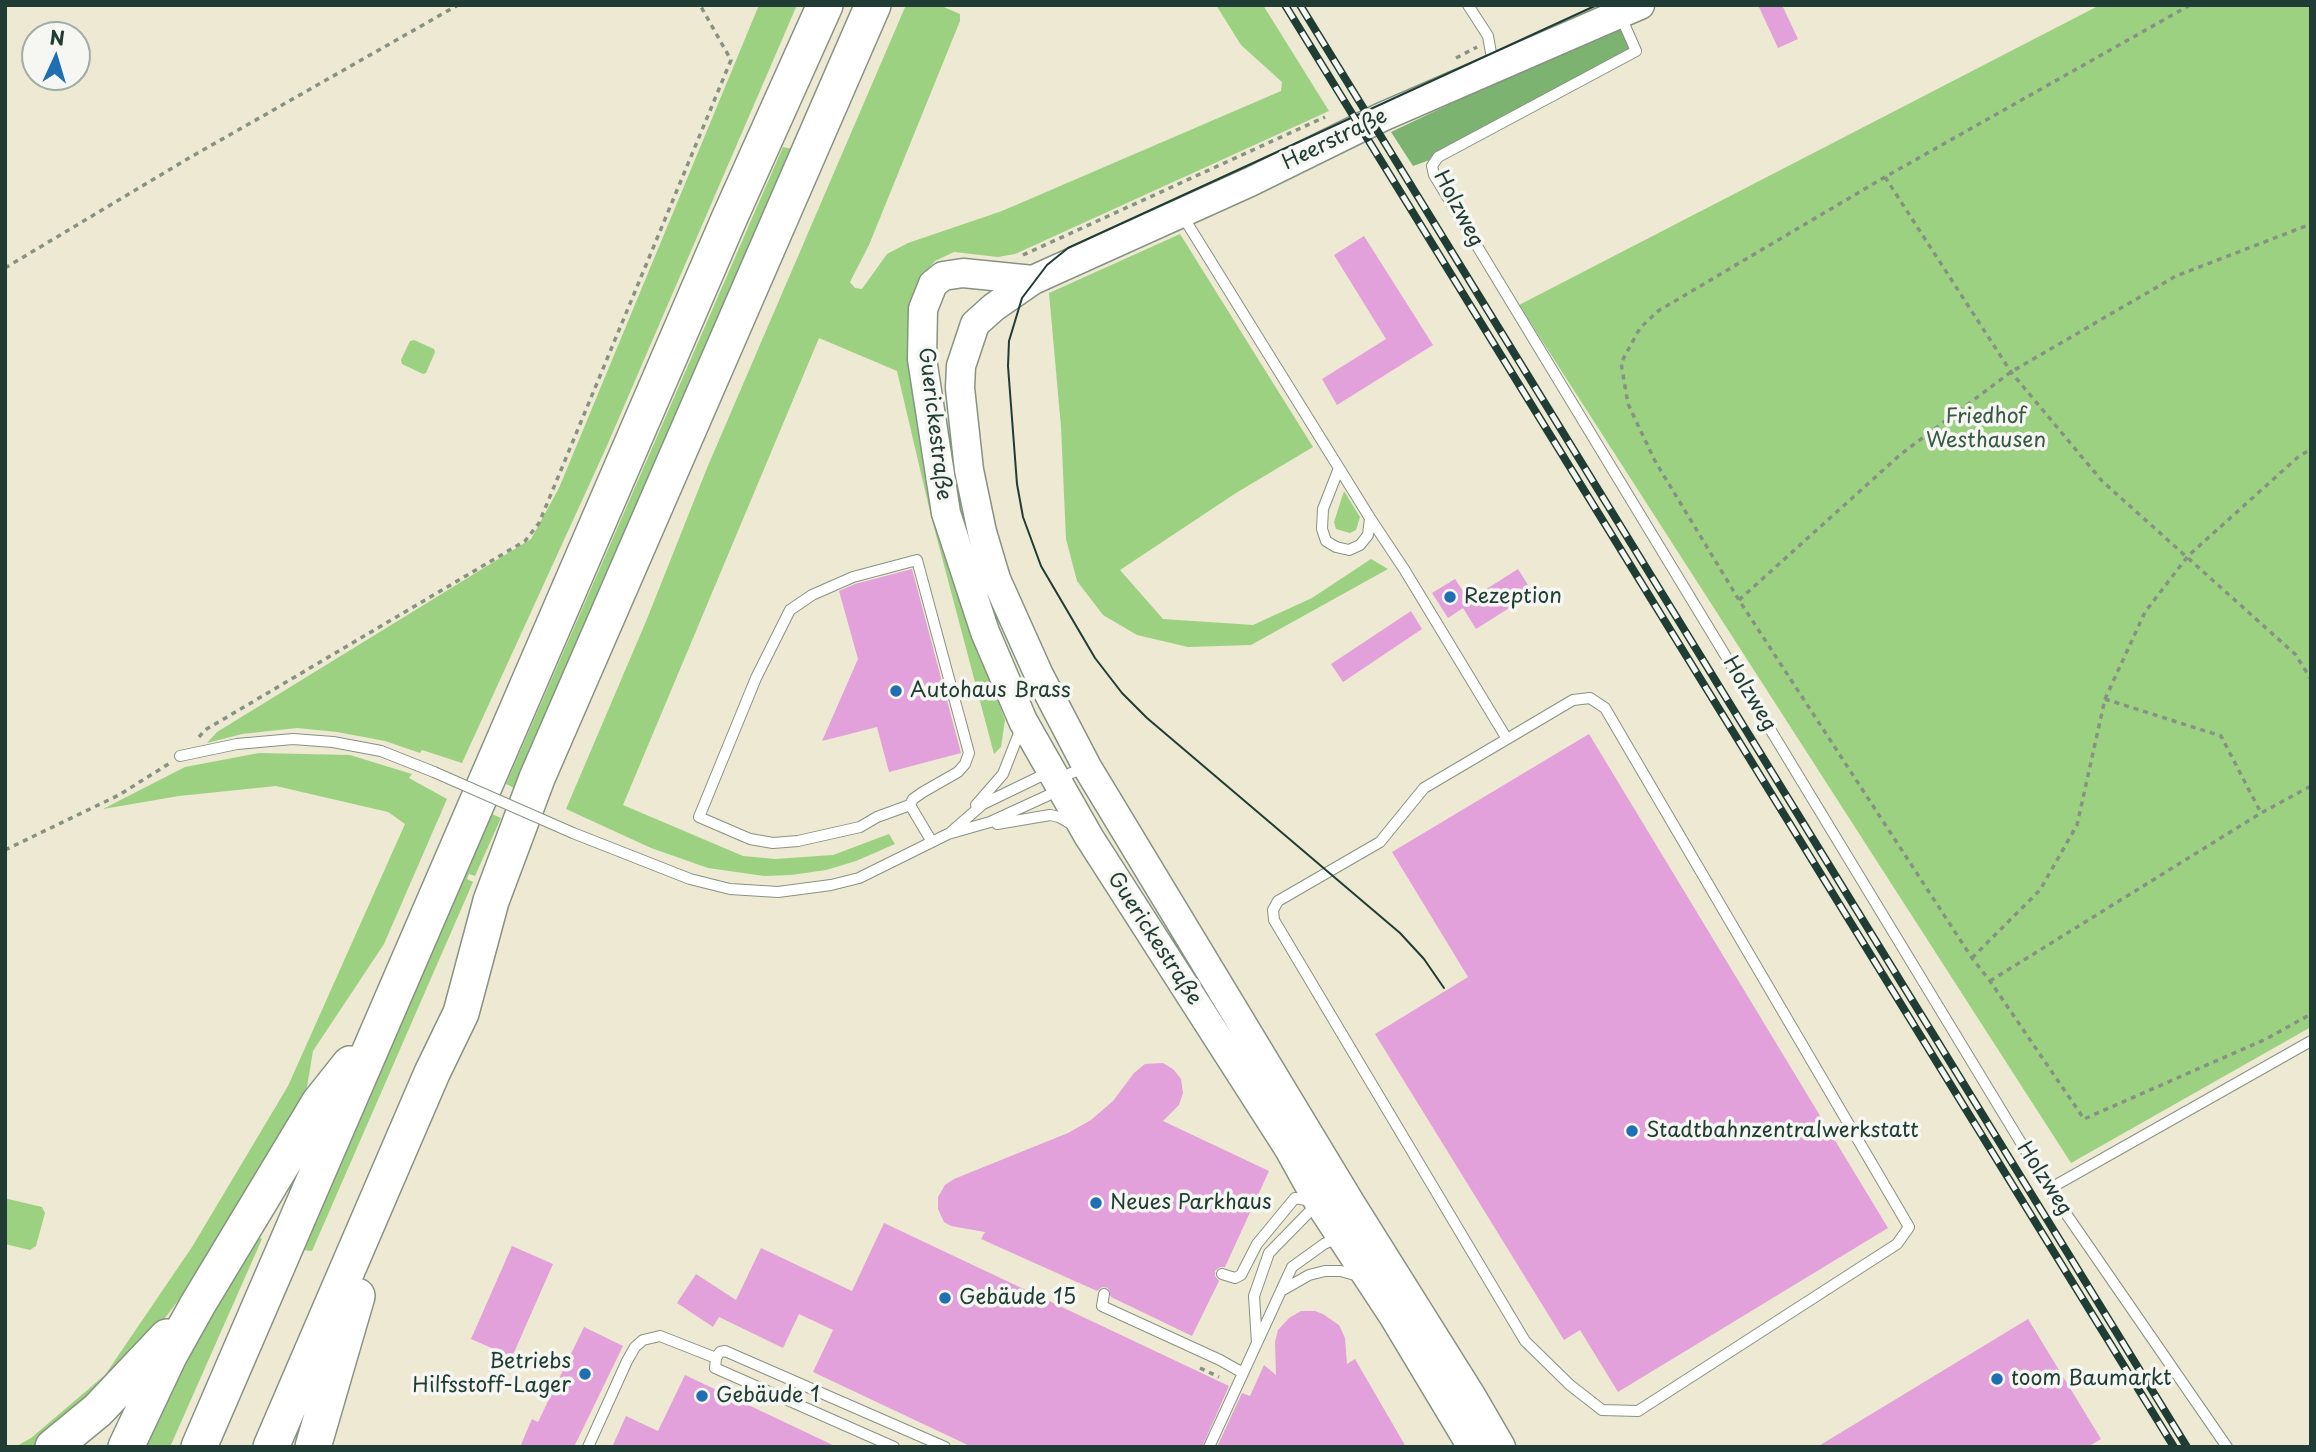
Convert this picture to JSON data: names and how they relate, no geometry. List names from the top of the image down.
{
  "streets": {
    "main road": ["Heerstraße", "Guerickestraße"],
    "lane": ["Holzweg"]
  },
  "crossings": [
    ["Heerstraße", "Holzweg"],
    ["Heerstraße", "Guerickestraße"]
  ],
  "parks": ["Friedhof Westhausen"],
  "places": [
    "Rezeption",
    "Autohaus Brass",
    "Stadtbahnzentralwerkstatt",
    "Neues Parkhaus",
    "Gebäude 15",
    "Betriebs Hilfsstoff-Lager",
    "toom Baumarkt",
    "Gebäude 1"
  ],
  "north": "top"
}
